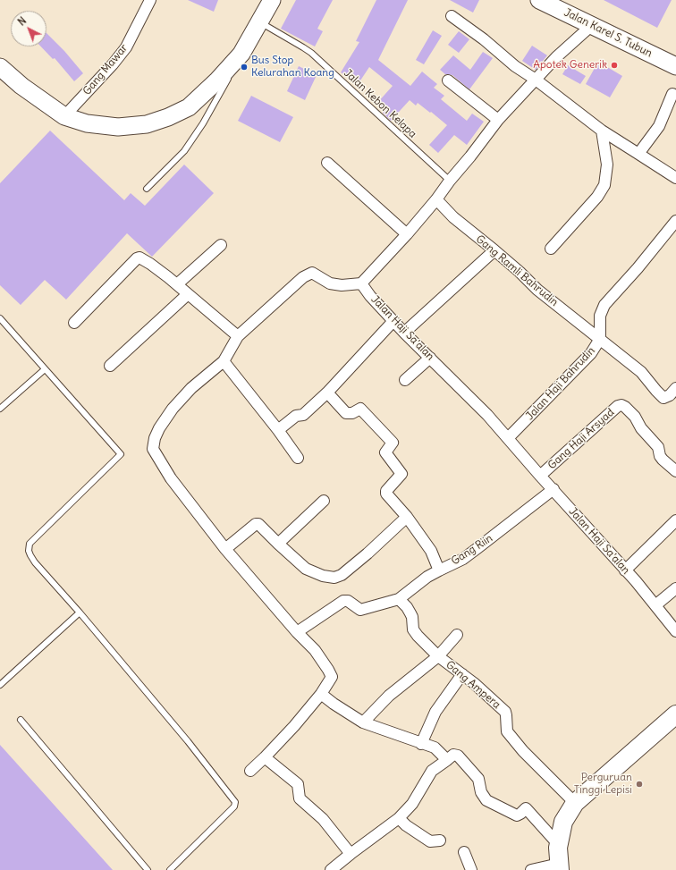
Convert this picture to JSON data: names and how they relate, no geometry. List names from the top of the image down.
{
  "streets": {
    "main road": ["Jalan Karel S. Tubun"],
    "street": [
      "Gang Mawar",
      "Gang Ramli Bahrudin",
      "Jalan Haji Sa'alan",
      "Jalan Haji Bahrudin",
      "Gang Haji Arsyad",
      "Gang Riin",
      "Gang Ampera"
    ],
    "lane": ["Jalan Kebon Kelapa"]
  },
  "crossings": [
    ["Gang Ramli Bahrudin", "Jalan Haji Bahrudin"],
    ["Jalan Haji Sa'alan", "Jalan Haji Bahrudin"],
    ["Jalan Haji Sa'alan", "Gang Haji Arsyad"],
    ["Jalan Haji Sa'alan", "Gang Riin"]
  ],
  "places": ["Apotek Generik", "Bus Stop Kelurahan Koang", "Perguruan Tinggi Lepisi"],
  "north": "top left"
}
